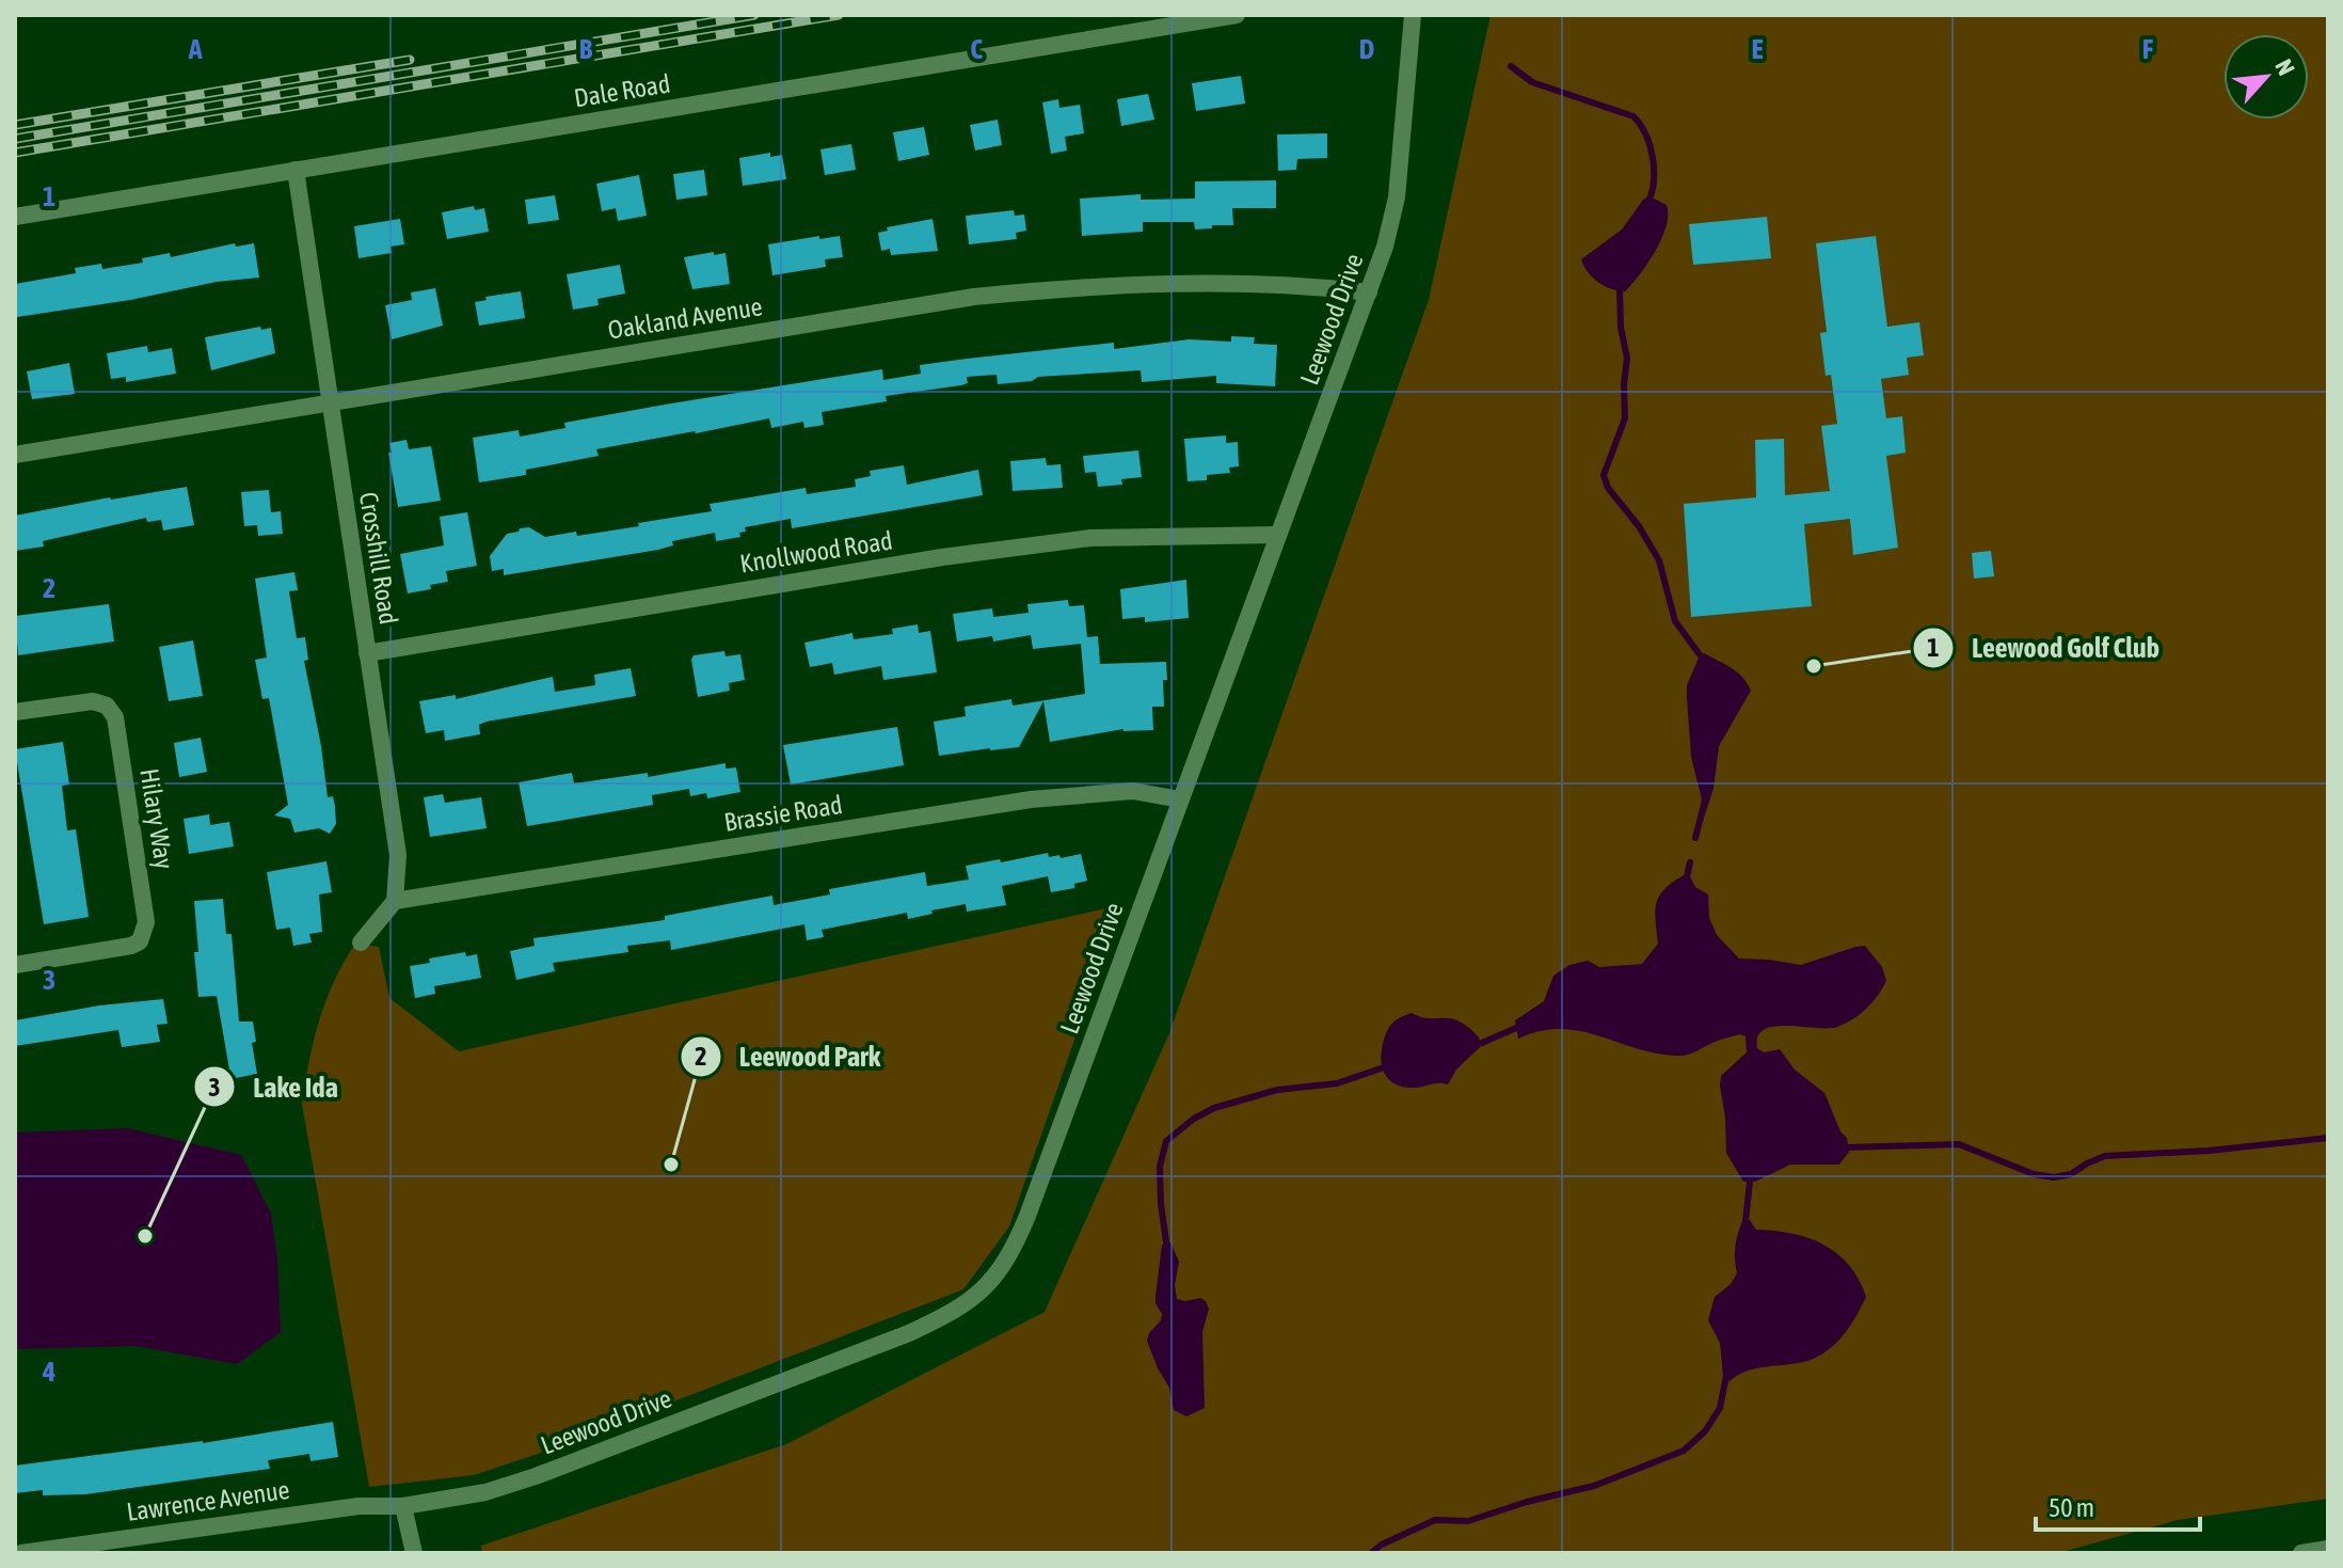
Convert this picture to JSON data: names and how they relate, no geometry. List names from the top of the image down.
{
  "streets": {
    "street": [
      "Dale Road",
      "Oakland Avenue",
      "Leewood Drive",
      "Knollwood Road",
      "Crosshill Road",
      "Brassie Road",
      "Hilary Way",
      "Lawrence Avenue"
    ]
  },
  "crossings": [
    ["Dale Road", "Crosshill Road"],
    ["Oakland Avenue", "Leewood Drive"],
    ["Oakland Avenue", "Crosshill Road"],
    ["Leewood Drive", "Knollwood Road"],
    ["Leewood Drive", "Brassie Road"],
    ["Leewood Drive", "Lawrence Avenue"],
    ["Knollwood Road", "Crosshill Road"],
    ["Crosshill Road", "Brassie Road"]
  ],
  "places": ["Leewood Golf Club", "Leewood Park", "Lake Ida"],
  "scale_bar": "50 m",
  "north": "top right",
  "grid": {
    "columns": [
      "A",
      "B",
      "C",
      "D",
      "E",
      "F"
    ],
    "rows": [
      "1",
      "2",
      "3",
      "4"
    ]
  }
}
